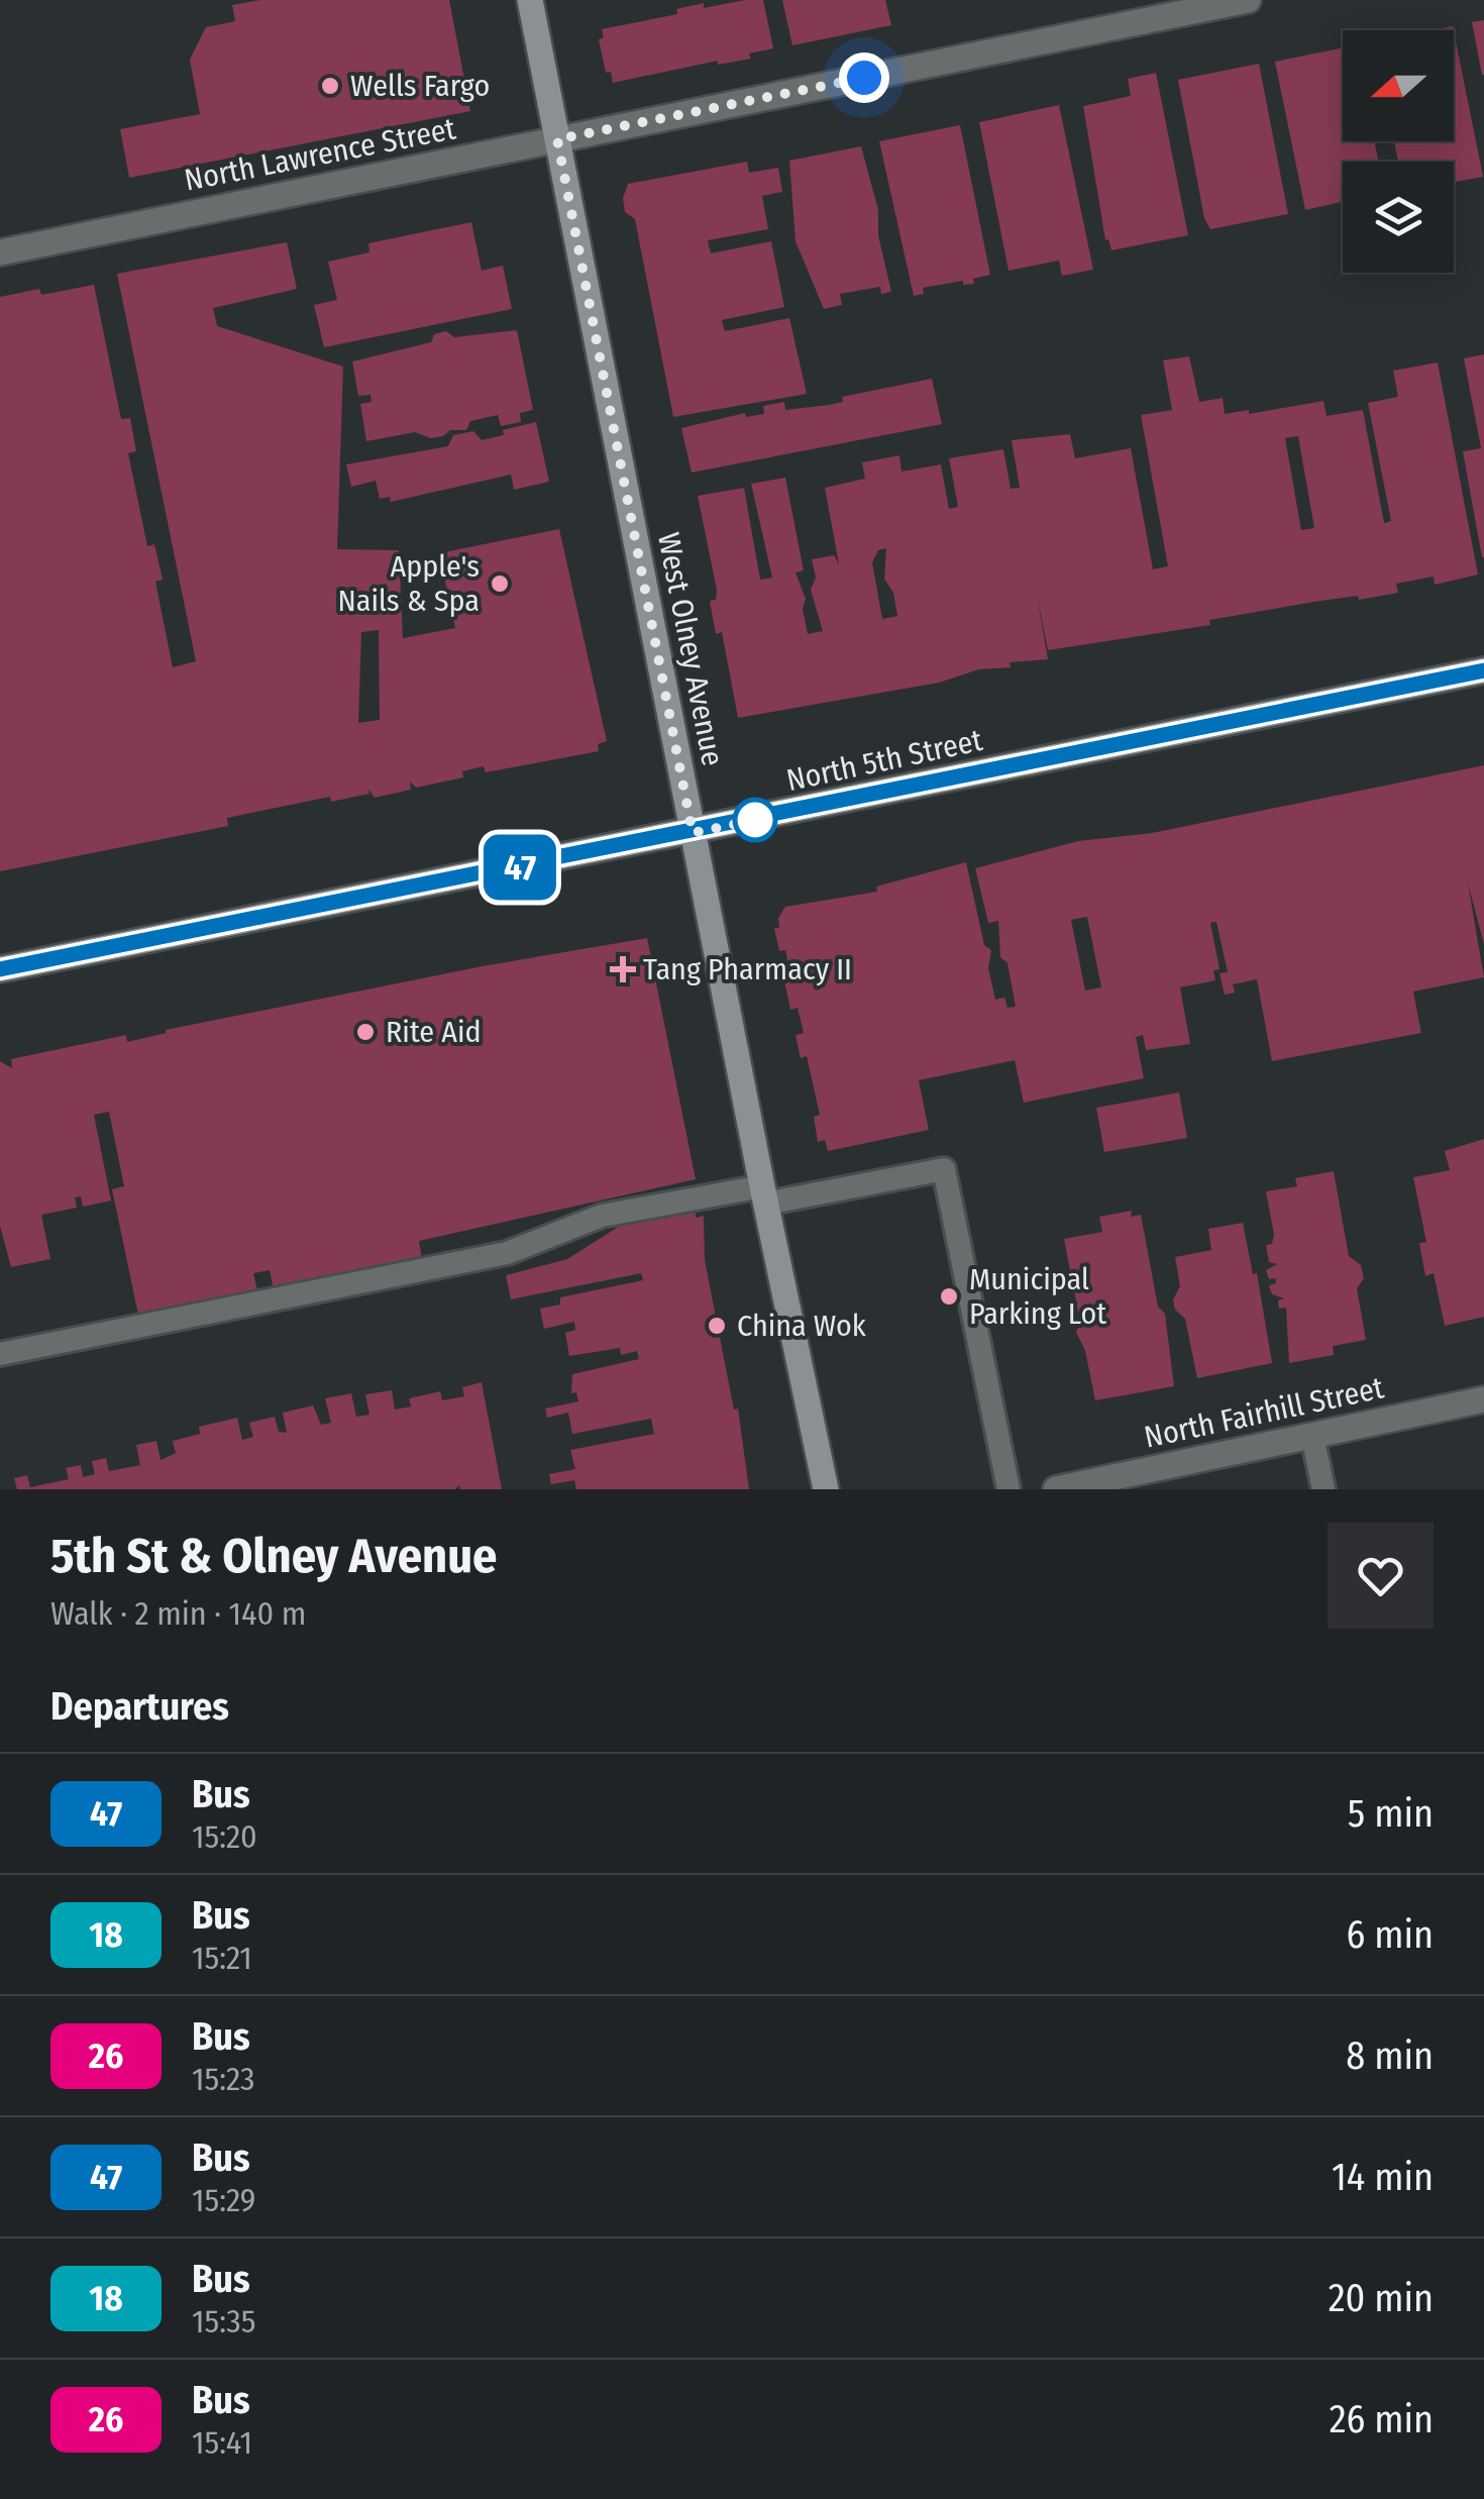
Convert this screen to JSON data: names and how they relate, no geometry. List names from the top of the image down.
{
  "streets": {
    "street": [
      "North Lawrence Street",
      "West Olney Avenue",
      "North 5th Street",
      "North Fairhill Street"
    ]
  },
  "crossings": [
    ["North Lawrence Street", "West Olney Avenue"],
    ["West Olney Avenue", "North 5th Street"]
  ],
  "places": {
    "other": [
      "Wells Fargo",
      "Apple's Nails & Spa",
      "Rite Aid",
      "Municipal Parking Lot",
      "China Wok"
    ],
    "health": ["Tang Pharmacy II"]
  },
  "lines": ["bus line 47"],
  "north": "left",
  "page": {
    "on_map": "47",
    "heading": [
      ["5th St & Olney Avenue", "Walk · 2 min · 140 m"],
      "Departures"
    ],
    "list": [
      {
        "mark": "47",
        "name": "Bus",
        "note": "15:20",
        "value": "5 min"
      },
      {
        "mark": "18",
        "name": "Bus",
        "note": "15:21",
        "value": "6 min"
      },
      {
        "mark": "26",
        "name": "Bus",
        "note": "15:23",
        "value": "8 min"
      },
      {
        "mark": "47",
        "name": "Bus",
        "note": "15:29",
        "value": "14 min"
      },
      {
        "mark": "18",
        "name": "Bus",
        "note": "15:35",
        "value": "20 min"
      },
      {
        "mark": "26",
        "name": "Bus",
        "note": "15:41",
        "value": "26 min"
      }
    ]
  }
}
